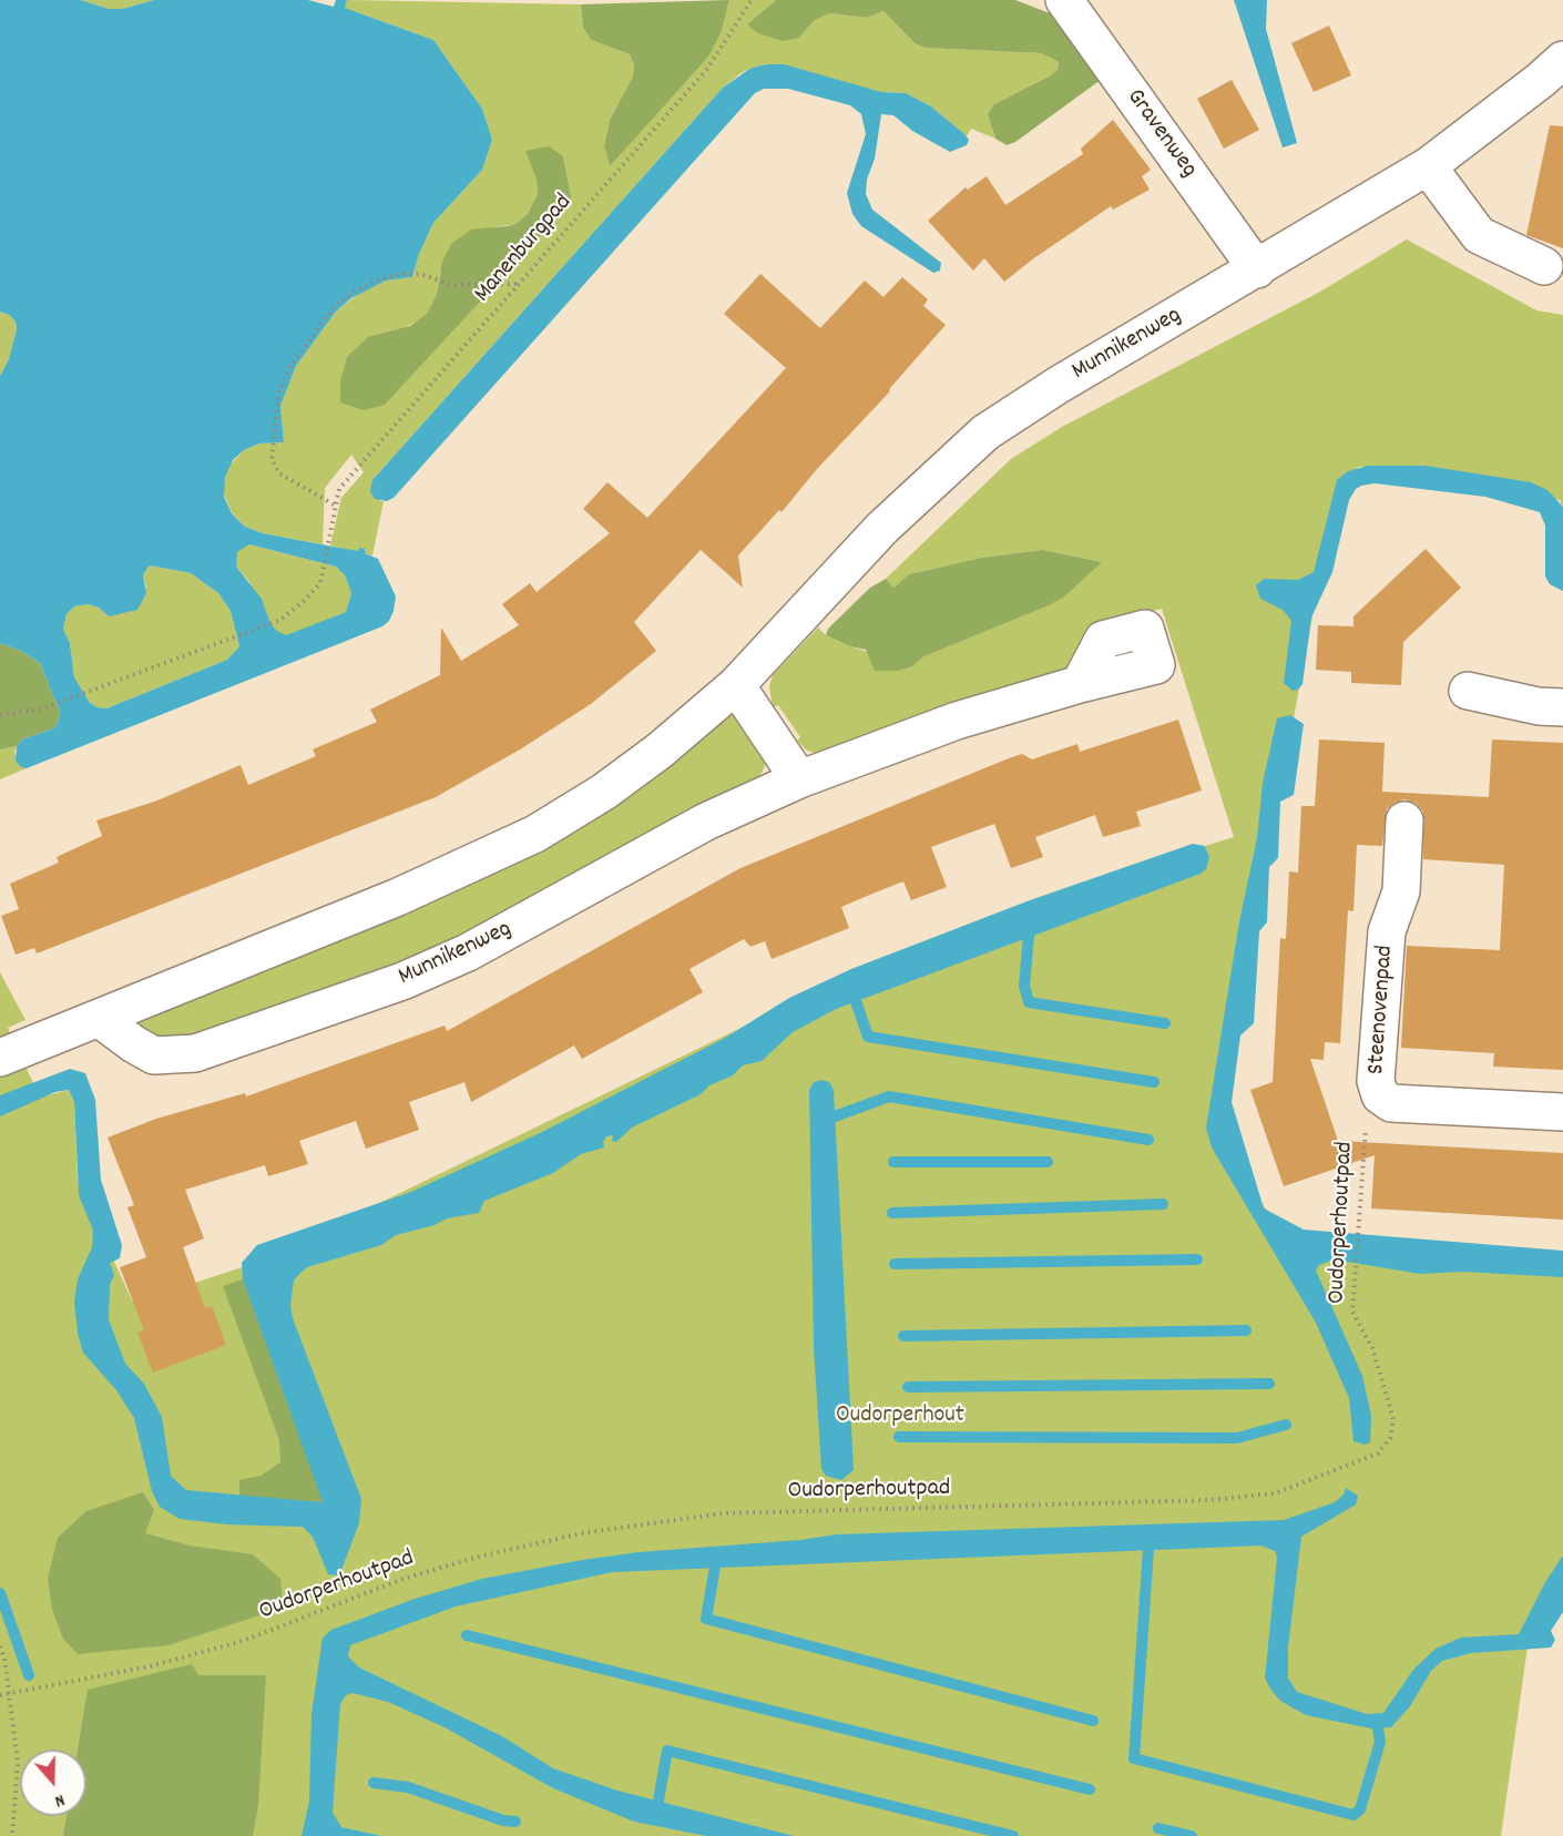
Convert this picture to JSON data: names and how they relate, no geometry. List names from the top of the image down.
{
  "streets": {
    "street": ["Gravenweg", "Munnikenweg", "Steenovenpad"],
    "path": ["Manenburgpad", "Oudorperhoutpad"]
  },
  "crossings": [
    ["Gravenweg", "Munnikenweg"],
    ["Steenovenpad", "Oudorperhoutpad"]
  ],
  "parks": ["Oudorperhout"],
  "north": "bottom"
}
